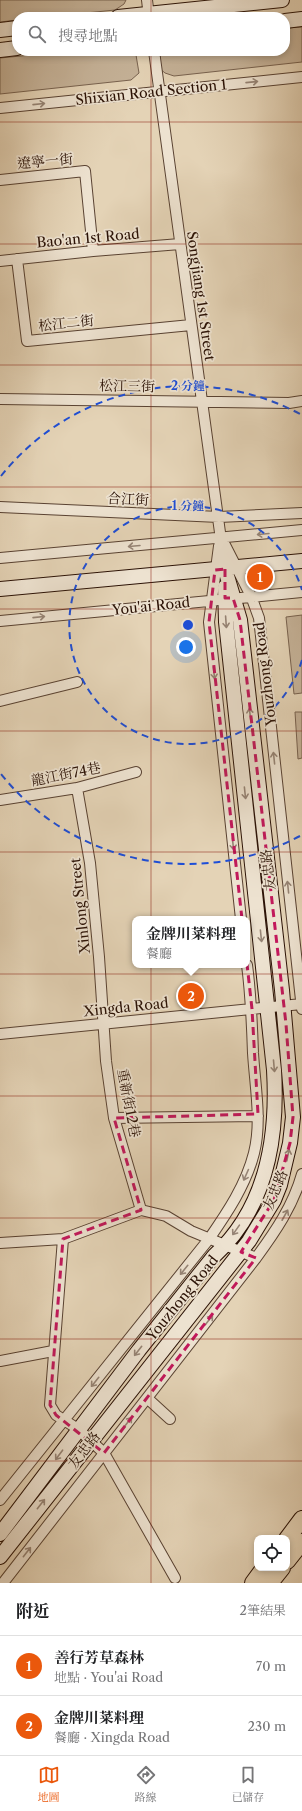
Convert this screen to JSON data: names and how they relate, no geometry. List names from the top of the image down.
{
  "streets": {
    "street": [
      "Shixian Road Section 1",
      "遼寧一街",
      "Bao'an 1st Road",
      "Songjiang 1st Street",
      "松江二街",
      "松江三街",
      "合江街",
      "You'ai Road",
      "Youzhong Road",
      "龍江街74巷",
      "友忠路",
      "Xinlong Street",
      "Xingda Road",
      "重新街12巷"
    ]
  },
  "crossings": [
    ["Shixian Road Section 1", "Songjiang 1st Street"],
    ["遼寧一街", "Bao'an 1st Road"],
    ["Bao'an 1st Road", "Songjiang 1st Street"],
    ["Bao'an 1st Road", "松江二街"],
    ["Songjiang 1st Street", "松江二街"],
    ["Songjiang 1st Street", "松江三街"],
    ["Songjiang 1st Street", "合江街"],
    ["Songjiang 1st Street", "Youzhong Road"],
    ["You'ai Road", "Youzhong Road"],
    ["You'ai Road", "友忠路"],
    ["Youzhong Road", "友忠路"],
    ["Youzhong Road", "Xingda Road"],
    ["龍江街74巷", "Xinlong Street"],
    ["友忠路", "Xingda Road"],
    ["Xinlong Street", "Xingda Road"],
    ["Xinlong Street", "重新街12巷"],
    ["Xingda Road", "重新街12巷"]
  ],
  "page": {
    "search": "搜尋地點",
    "pins": ["1", "2"],
    "popup": ["金牌川菜料理", "餐廳"],
    "heading": ["附近", "2筆結果"],
    "list": [
      {
        "mark": "1",
        "name": "善行芳草森林",
        "note": "地點 · You'ai Road",
        "value": "70 m"
      },
      {
        "mark": "2",
        "name": "金牌川菜料理",
        "note": "餐廳 · Xingda Road",
        "value": "230 m"
      }
    ],
    "nav": ["地圖", "路線", "已儲存"]
  },
  "rings": ["2 分鐘", "1 分鐘"]
}
